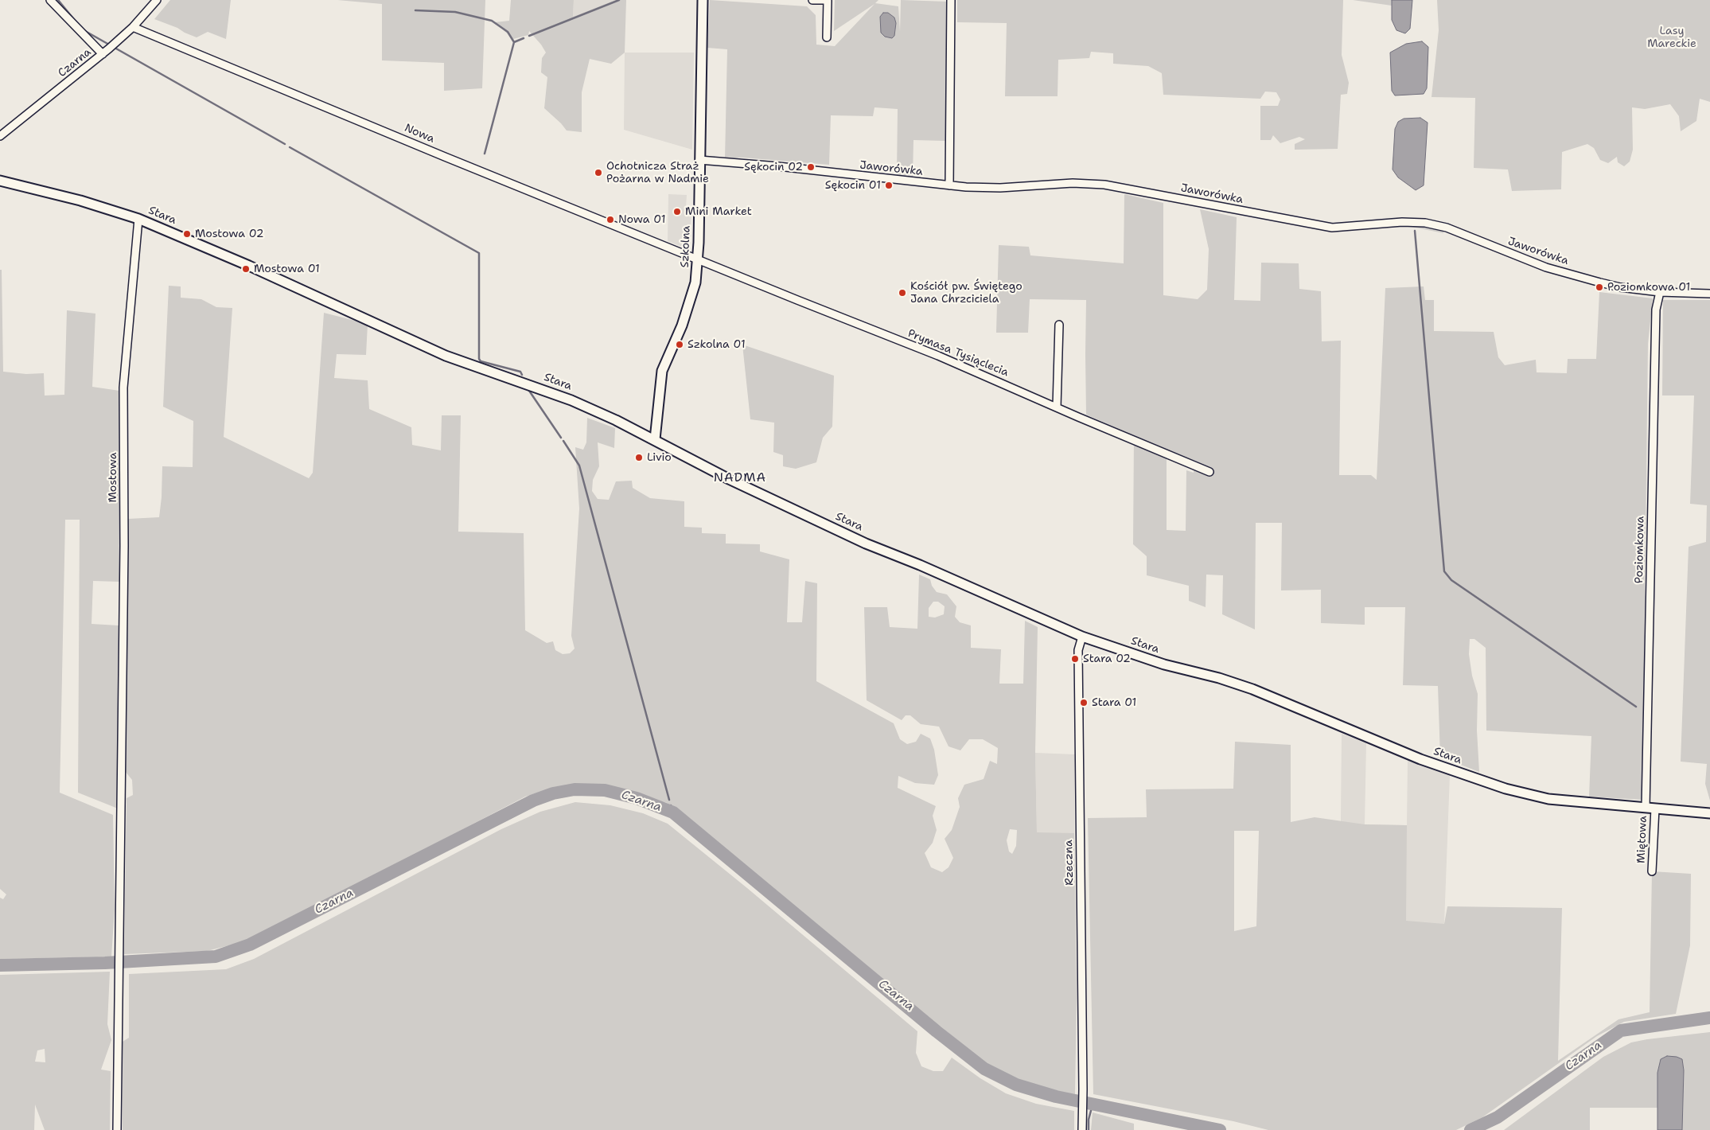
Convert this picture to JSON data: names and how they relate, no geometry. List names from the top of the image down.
{
  "streets": {
    "street": [
      "Czarna",
      "Nowa",
      "Jaworówka",
      "Stara",
      "Szkolna",
      "Prymasa Tysiąclecia",
      "Mostowa",
      "Poziomkowa",
      "Miętowa",
      "Rzeczna"
    ]
  },
  "crossings": [
    ["Czarna", "Nowa"],
    ["Nowa", "Szkolna"],
    ["Nowa", "Prymasa Tysiąclecia"],
    ["Jaworówka", "Szkolna"],
    ["Jaworówka", "Poziomkowa"],
    ["Stara", "Szkolna"],
    ["Stara", "Mostowa"],
    ["Stara", "Poziomkowa"],
    ["Stara", "Miętowa"],
    ["Stara", "Rzeczna"],
    ["Szkolna", "Prymasa Tysiąclecia"],
    ["Poziomkowa", "Miętowa"]
  ],
  "districts": ["NADMA"],
  "water": ["Czarna"],
  "parks": ["Lasy Mareckie"],
  "places": [
    "Sękocin 02",
    "Ochotnicza Straż Pożarna w Nadmie",
    "Sękocin 01",
    "Mini Market",
    "Nowa 01",
    "Mostowa 02",
    "Mostowa 01",
    "Poziomkowa 01",
    "Kościół pw. Świętego Jana Chrzciciela",
    "Szkolna 01",
    "Livio",
    "Stara 02",
    "Stara 01"
  ]
}
